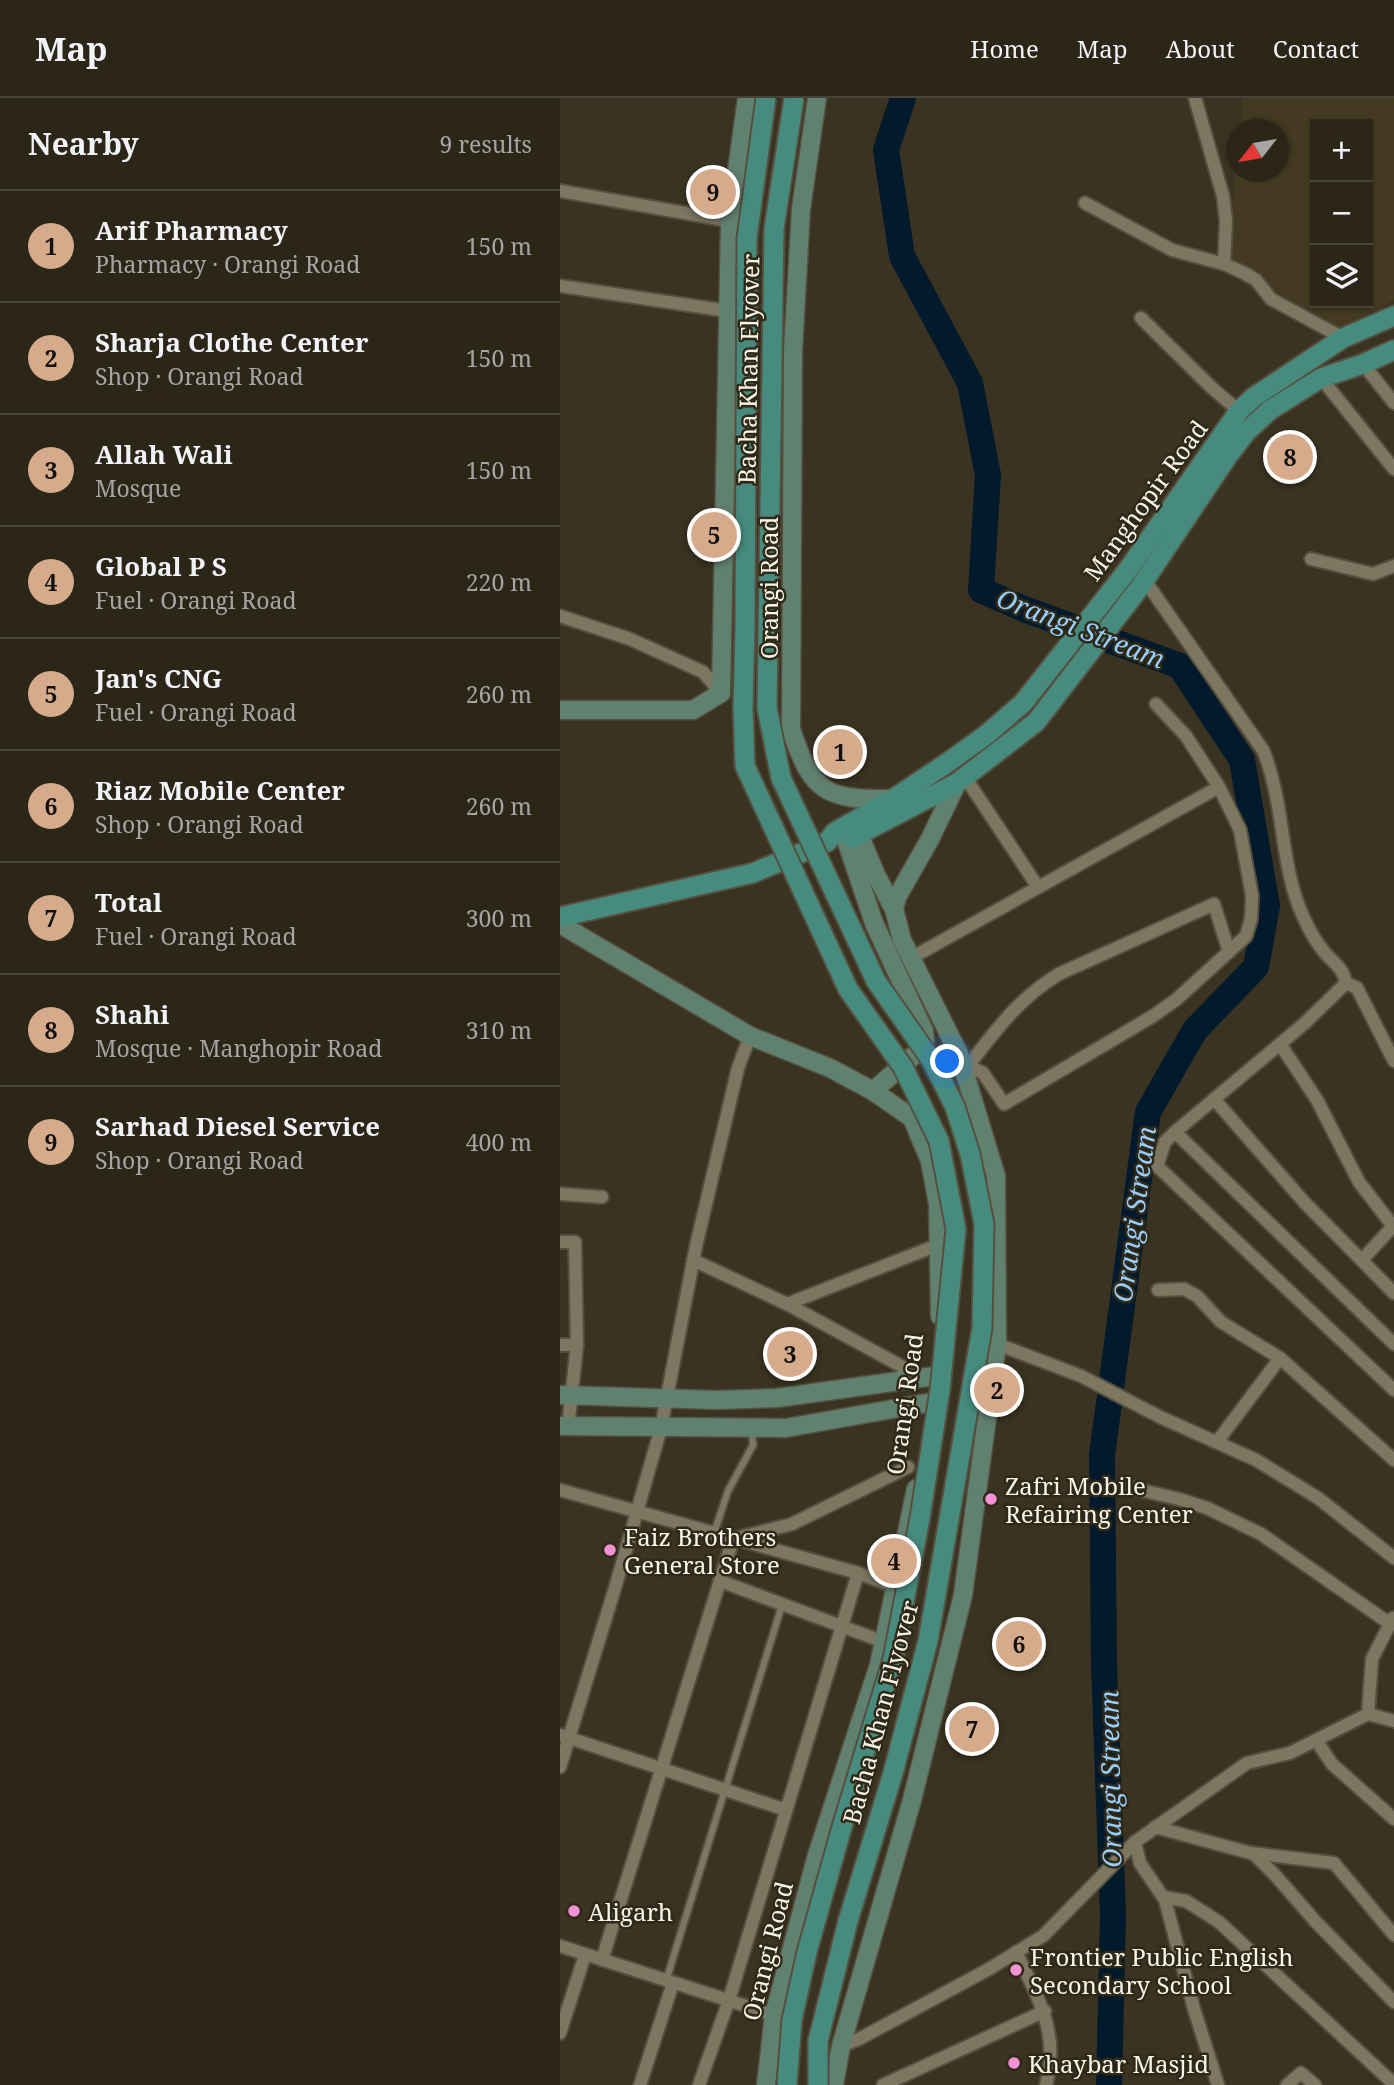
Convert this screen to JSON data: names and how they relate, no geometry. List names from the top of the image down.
{
  "streets": {
    "main road": ["Bacha Khan Flyover", "Manghopir Road"],
    "street": ["Orangi Road"]
  },
  "crossings": [
    ["Manghopir Road", "Orangi Road"]
  ],
  "water": ["Orangi Stream"],
  "places": [
    "Zafri Mobile Refairing Center",
    "Faiz Brothers General Store",
    "Aligarh",
    "Frontier Public English Secondary School",
    "Khaybar Masjid"
  ],
  "north": "bottom left",
  "page": {
    "header": "Map",
    "nav": [
      "Home",
      "Map",
      "About",
      "Contact"
    ],
    "heading": ["Nearby", "9 results"],
    "map_buttons": ["+", "−"],
    "pins": [
      "9",
      "8",
      "5",
      "1",
      "3",
      "2",
      "4",
      "6",
      "7"
    ],
    "list": [
      {
        "mark": "1",
        "name": "Arif Pharmacy",
        "note": "Pharmacy · Orangi Road",
        "value": "150 m"
      },
      {
        "mark": "2",
        "name": "Sharja Clothe Center",
        "note": "Shop · Orangi Road",
        "value": "150 m"
      },
      {
        "mark": "3",
        "name": "Allah Wali",
        "note": "Mosque",
        "value": "150 m"
      },
      {
        "mark": "4",
        "name": "Global P S",
        "note": "Fuel · Orangi Road",
        "value": "220 m"
      },
      {
        "mark": "5",
        "name": "Jan's CNG",
        "note": "Fuel · Orangi Road",
        "value": "260 m"
      },
      {
        "mark": "6",
        "name": "Riaz Mobile Center",
        "note": "Shop · Orangi Road",
        "value": "260 m"
      },
      {
        "mark": "7",
        "name": "Total",
        "note": "Fuel · Orangi Road",
        "value": "300 m"
      },
      {
        "mark": "8",
        "name": "Shahi",
        "note": "Mosque · Manghopir Road",
        "value": "310 m"
      },
      {
        "mark": "9",
        "name": "Sarhad Diesel Service",
        "note": "Shop · Orangi Road",
        "value": "400 m"
      }
    ]
  }
}
